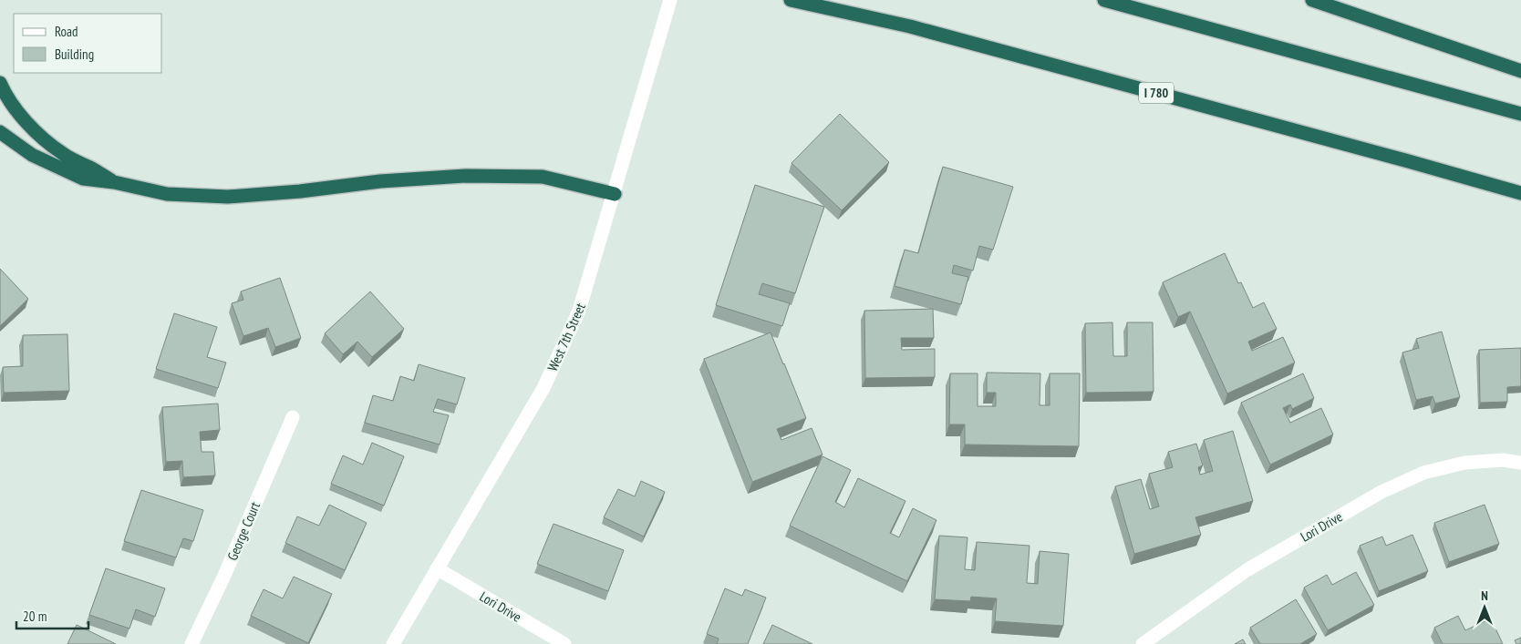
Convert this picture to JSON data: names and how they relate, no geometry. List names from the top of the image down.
{
  "streets": {
    "highway": ["I 780"],
    "street": ["West 7th Street", "Lori Drive", "George Court"]
  },
  "crossings": [
    ["West 7th Street", "Lori Drive"]
  ],
  "legend": ["Road", "Building"],
  "scale_bar": "20 m",
  "north": "top"
}
